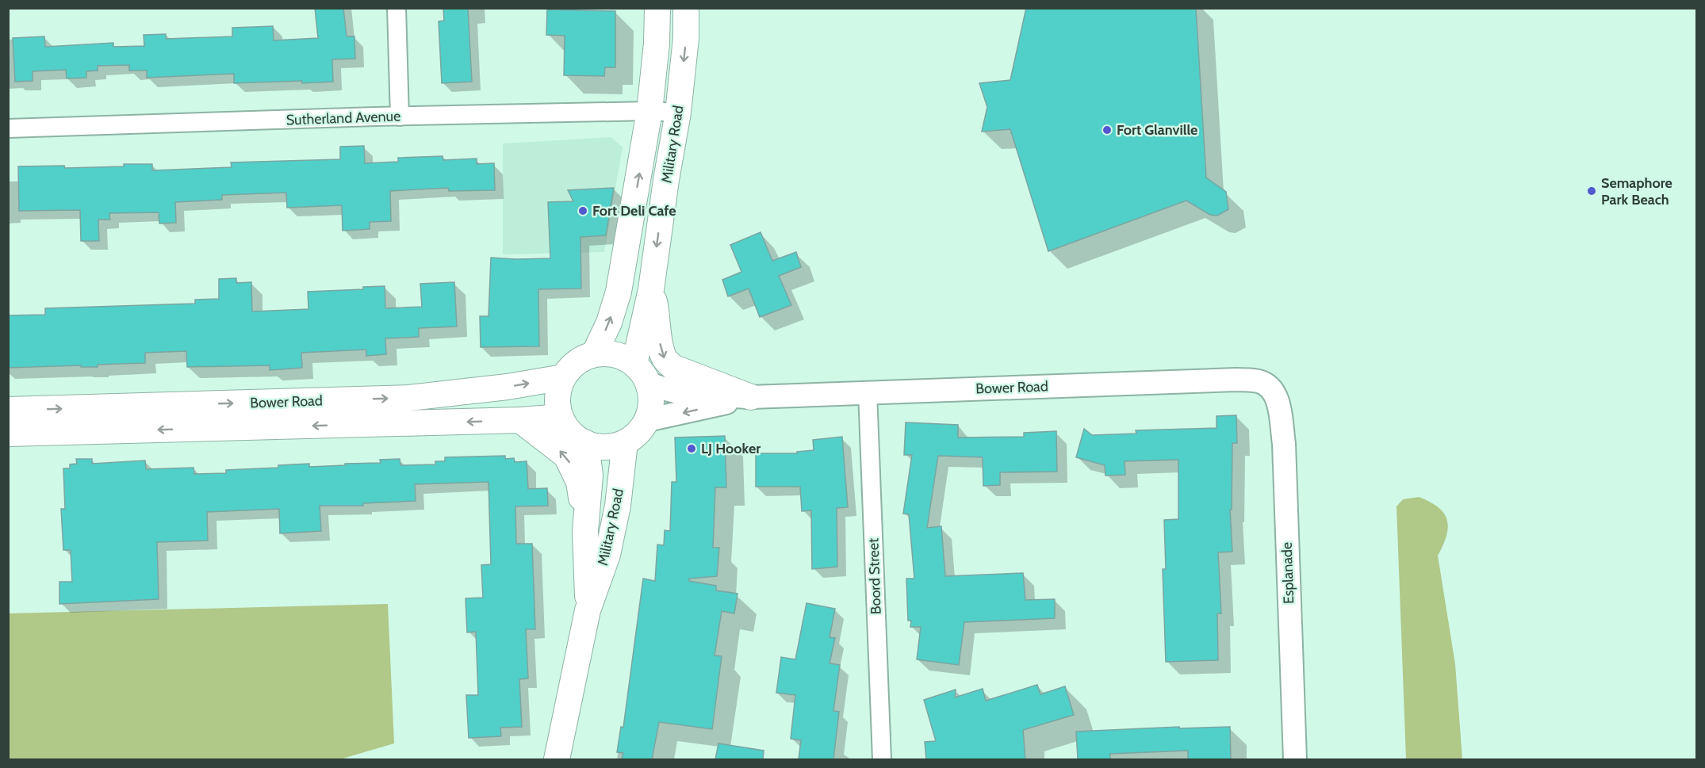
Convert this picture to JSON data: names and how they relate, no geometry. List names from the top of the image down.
{
  "streets": {
    "main road": ["Military Road", "Bower Road"],
    "street": ["Sutherland Avenue", "Esplanade", "Boord Street"]
  },
  "crossings": [
    ["Sutherland Avenue", "Military Road"],
    ["Military Road", "Bower Road"],
    ["Bower Road", "Esplanade"],
    ["Bower Road", "Boord Street"]
  ],
  "places": [
    "Fort Glanville",
    "Semaphore Park Beach",
    "Fort Deli Cafe",
    "LJ Hooker"
  ]
}
